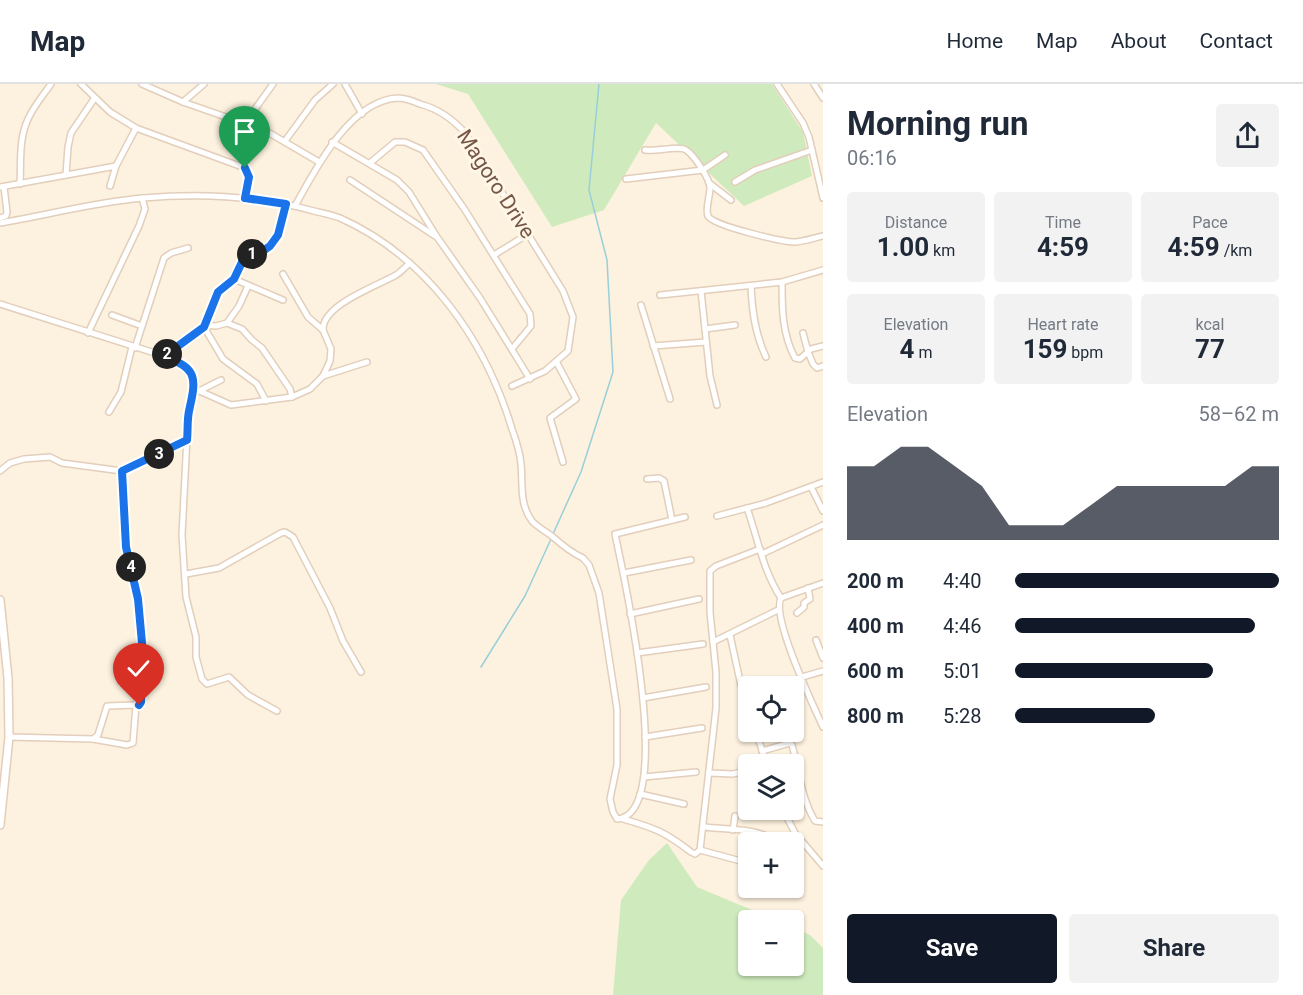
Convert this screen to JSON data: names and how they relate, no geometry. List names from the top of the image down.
{
  "streets": {
    "street": ["Magoro Drive"]
  },
  "page": {
    "header": "Map",
    "nav": [
      "Home",
      "Map",
      "About",
      "Contact"
    ],
    "heading": ["Morning run", "06:16"],
    "stats": [
      ["Distance", "1.00 km"],
      ["Time", "4:59"],
      ["Pace", "4:59 /km"],
      ["Elevation", "4 m"],
      ["Heart rate", "159 bpm"],
      ["kcal", "77"]
    ],
    "pins": [
      "1",
      "2",
      "3",
      "4"
    ],
    "chart": ["Elevation", "58–62 m"],
    "list": [
      {
        "name": "200 m",
        "note": "4:40"
      },
      {
        "name": "400 m",
        "note": "4:46"
      },
      {
        "name": "600 m",
        "note": "5:01"
      },
      {
        "name": "800 m",
        "note": "5:28"
      }
    ],
    "map_buttons": ["+", "−"],
    "buttons": ["Save", "Share"]
  }
}
